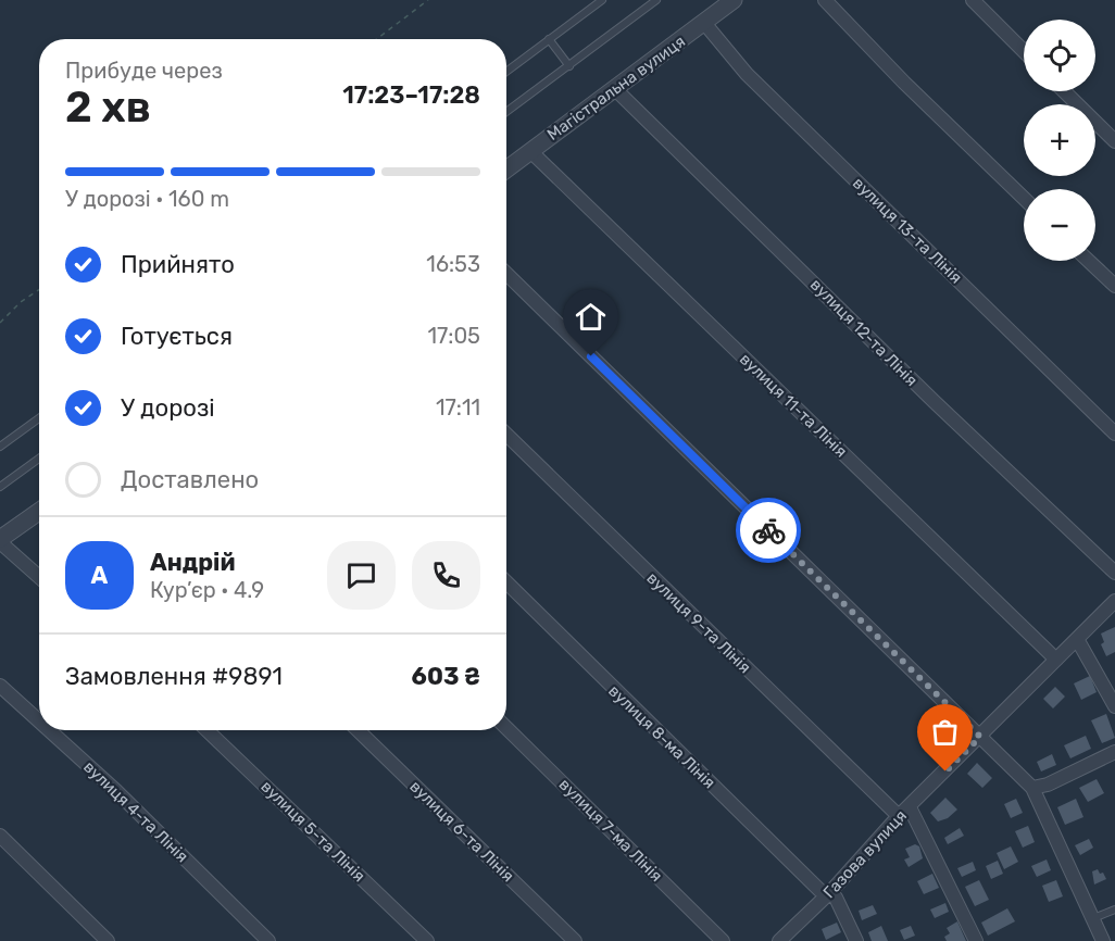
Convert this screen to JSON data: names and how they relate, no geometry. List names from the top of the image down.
{
  "streets": {
    "street": [
      "Магістральна вулиця",
      "вулиця 13-та Лінія",
      "вулиця 12-та Лінія",
      "вулиця 11-та Лінія",
      "вулиця 9-та Лінія",
      "вулиця 8-ма Лінія",
      "вулиця 4-та Лінія",
      "вулиця 7-ма Лінія",
      "вулиця 5-та Лінія",
      "вулиця 6-та Лінія",
      "Газова вулиця"
    ]
  },
  "crossings": [
    ["Магістральна вулиця", "вулиця 13-та Лінія"],
    ["Магістральна вулиця", "вулиця 12-та Лінія"],
    ["Магістральна вулиця", "вулиця 11-та Лінія"],
    ["вулиця 11-та Лінія", "Газова вулиця"],
    ["вулиця 9-та Лінія", "Газова вулиця"],
    ["вулиця 8-ма Лінія", "Газова вулиця"]
  ],
  "page": {
    "map_buttons": ["+", "−"],
    "heading": ["2 хв", "Прибуде через", "17:23–17:28"],
    "panel": [
      "Андрій",
      "Кур’єр · 4.9",
      "Замовлення #9891",
      "603 ₴"
    ],
    "bar": "У дорозі · 160 m",
    "list": [
      ["Прийнято", "16:53"],
      ["Готується", "17:05"],
      ["У дорозі", "17:11"],
      "Доставлено"
    ],
    "round": "А"
  }
}
